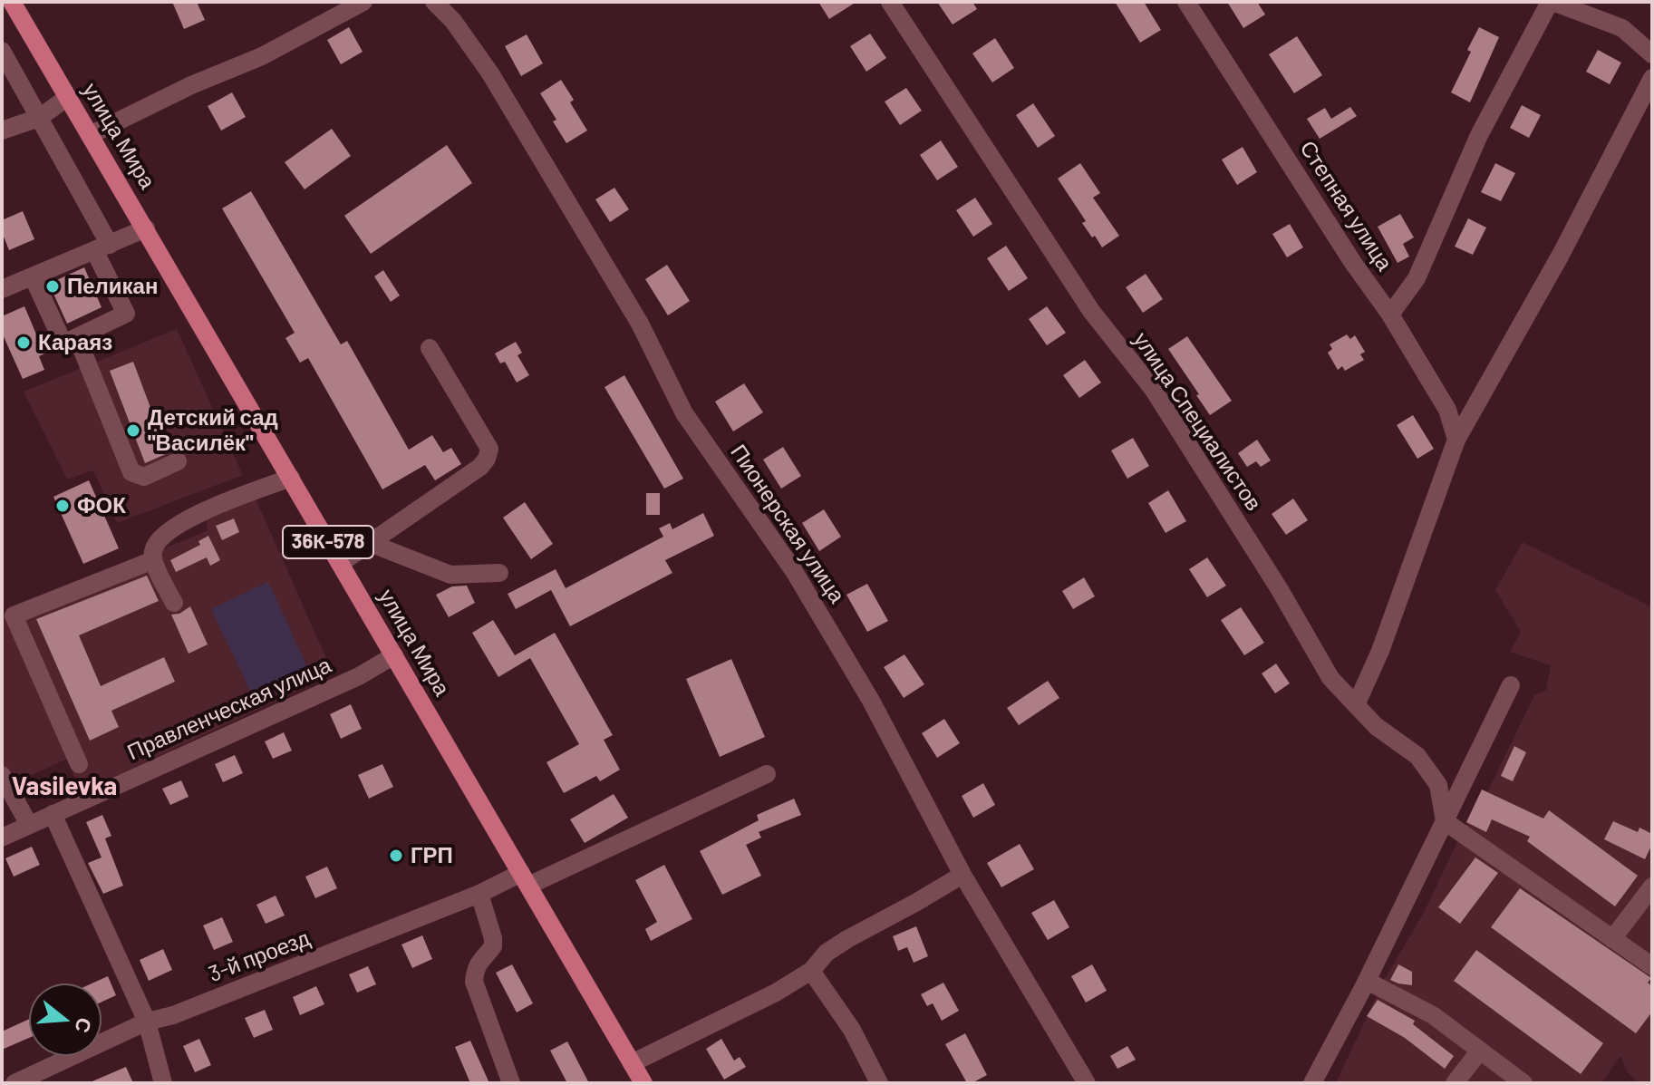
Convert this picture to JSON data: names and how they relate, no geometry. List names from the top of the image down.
{
  "streets": {
    "main road": ["улица Мира", "36К-578"],
    "street": [
      "Степная улица",
      "улица Специалистов",
      "Пионерская улица",
      "Правленческая улица",
      "3-й проезд"
    ]
  },
  "crossings": [
    ["улица Мира", "Правленческая улица"],
    ["улица Мира", "3-й проезд"]
  ],
  "districts": ["Vasilevka"],
  "places": [
    "Пеликан",
    "Караяз",
    "Детский сад \"Василёк\"",
    "ФОК",
    "ГРП"
  ],
  "north": "right"
}
